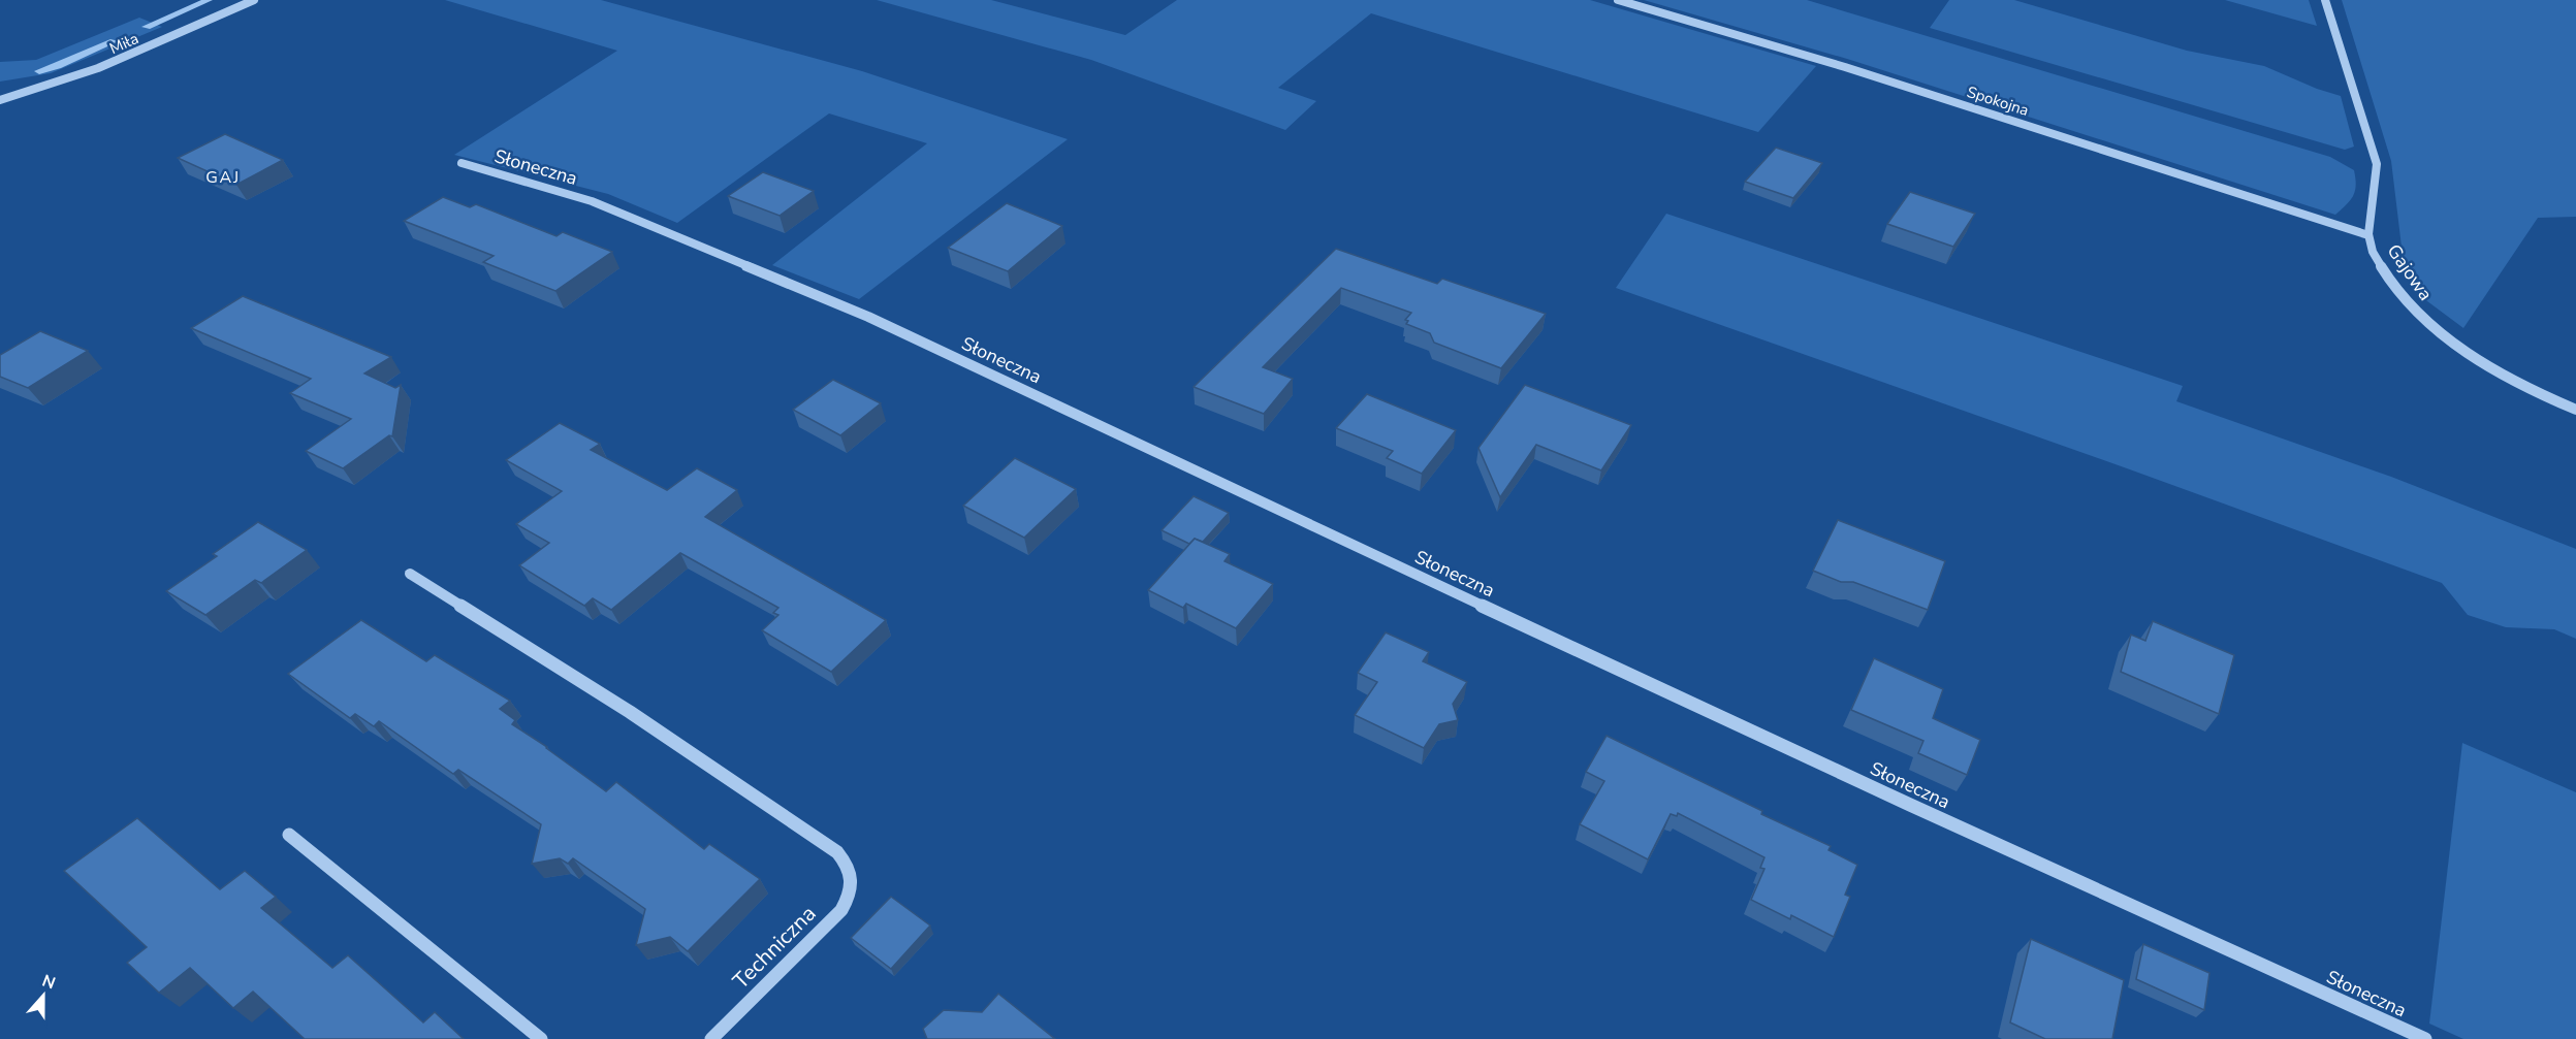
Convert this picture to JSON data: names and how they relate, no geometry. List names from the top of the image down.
{
  "streets": {
    "street": [
      "Miła",
      "Spokojna",
      "Słoneczna",
      "Gajowa",
      "Techniczna"
    ]
  },
  "crossings": [
    ["Spokojna", "Gajowa"]
  ],
  "districts": ["GAJ"],
  "north": "top"
}
